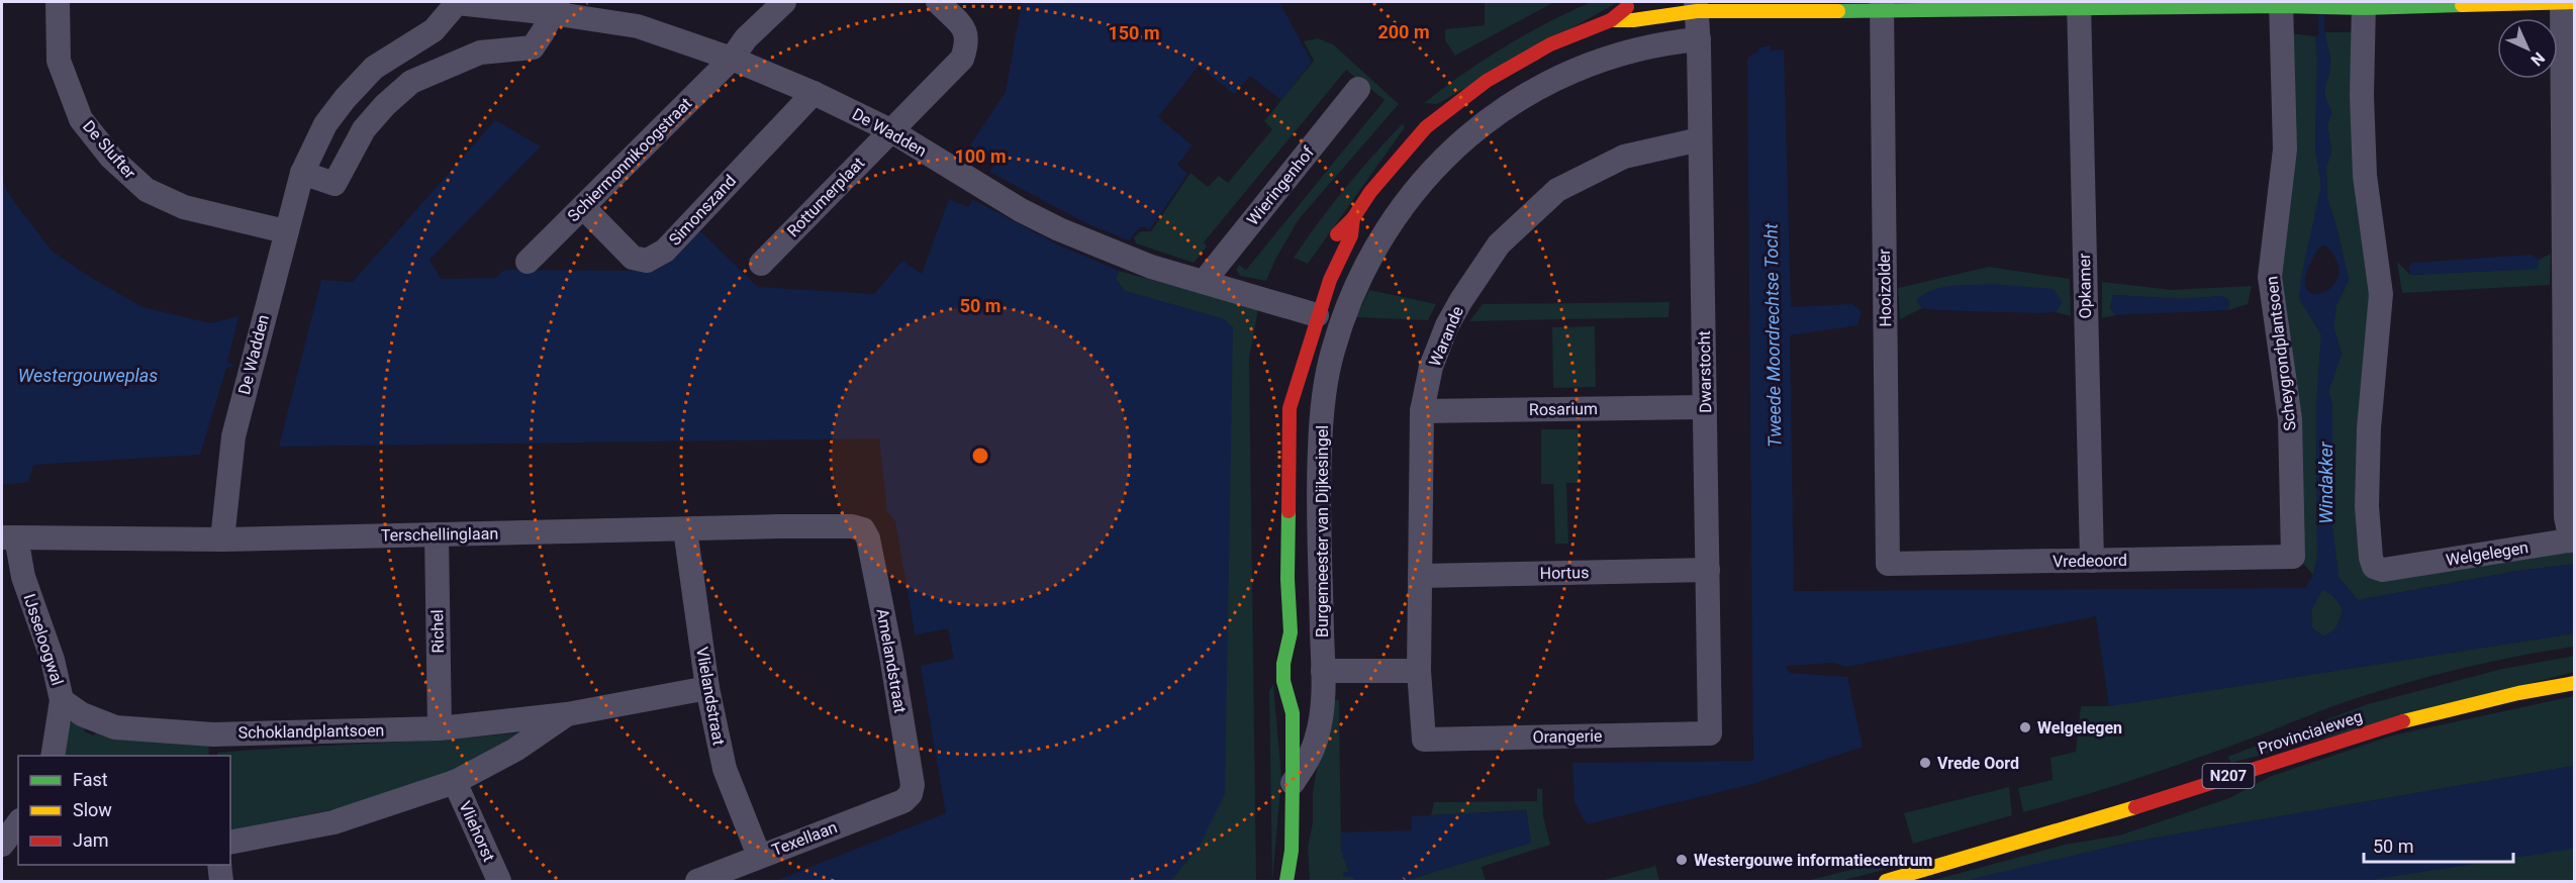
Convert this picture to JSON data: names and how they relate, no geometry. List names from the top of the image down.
{
  "streets": {
    "street": [
      "De Wadden",
      "De Slufter",
      "Schiermonnikoogstraat",
      "Wieringenhof",
      "Rottumerplaat",
      "Simonszand",
      "Opkamer",
      "Hooizolder",
      "Warande",
      "Scheygrondplantsoen",
      "Dwarstocht",
      "Rosarium",
      "Burgemeester van Dijkesingel",
      "Terschellinglaan",
      "Welgelegen",
      "Vredeoord",
      "Hortus",
      "Richel",
      "IJsseloogwal",
      "Amelandstraat",
      "Vlielandstraat",
      "Schoklandplantsoen",
      "Provincialeweg",
      "Orangerie",
      "N207",
      "Vliehorst",
      "Texellaan"
    ]
  },
  "crossings": [
    ["De Wadden", "De Slufter"],
    ["De Wadden", "Schiermonnikoogstraat"],
    ["De Wadden", "Wieringenhof"],
    ["De Wadden", "Rottumerplaat"],
    ["De Wadden", "Simonszand"],
    ["De Wadden", "Burgemeester van Dijkesingel"],
    ["De Wadden", "Terschellinglaan"],
    ["Schiermonnikoogstraat", "Simonszand"],
    ["Opkamer", "Burgemeester van Dijkesingel"],
    ["Opkamer", "Vredeoord"],
    ["Hooizolder", "Burgemeester van Dijkesingel"],
    ["Hooizolder", "Vredeoord"],
    ["Warande", "Dwarstocht"],
    ["Warande", "Rosarium"],
    ["Warande", "Hortus"],
    ["Warande", "Orangerie"],
    ["Scheygrondplantsoen", "Burgemeester van Dijkesingel"],
    ["Scheygrondplantsoen", "Vredeoord"],
    ["Dwarstocht", "Rosarium"],
    ["Dwarstocht", "Burgemeester van Dijkesingel"],
    ["Dwarstocht", "Hortus"],
    ["Dwarstocht", "Orangerie"],
    ["Burgemeester van Dijkesingel", "Welgelegen"],
    ["Terschellinglaan", "Richel"],
    ["Terschellinglaan", "IJsseloogwal"],
    ["Terschellinglaan", "Amelandstraat"],
    ["Terschellinglaan", "Vlielandstraat"],
    ["Richel", "Schoklandplantsoen"],
    ["IJsseloogwal", "Schoklandplantsoen"],
    ["Amelandstraat", "Texellaan"],
    ["Vlielandstraat", "Schoklandplantsoen"],
    ["Vlielandstraat", "Texellaan"],
    ["Schoklandplantsoen", "Vliehorst"]
  ],
  "water": ["Tweede Moordrechtse Tocht", "Westergouweplas", "Windakker"],
  "places": ["Welgelegen", "Vrede Oord", "Westergouwe informatiecentrum"],
  "legend": ["Fast", "Slow", "Jam"],
  "scale_bar": "50 m",
  "north": "bottom right",
  "rings": [
    "200 m",
    "150 m",
    "100 m",
    "50 m"
  ]
}
